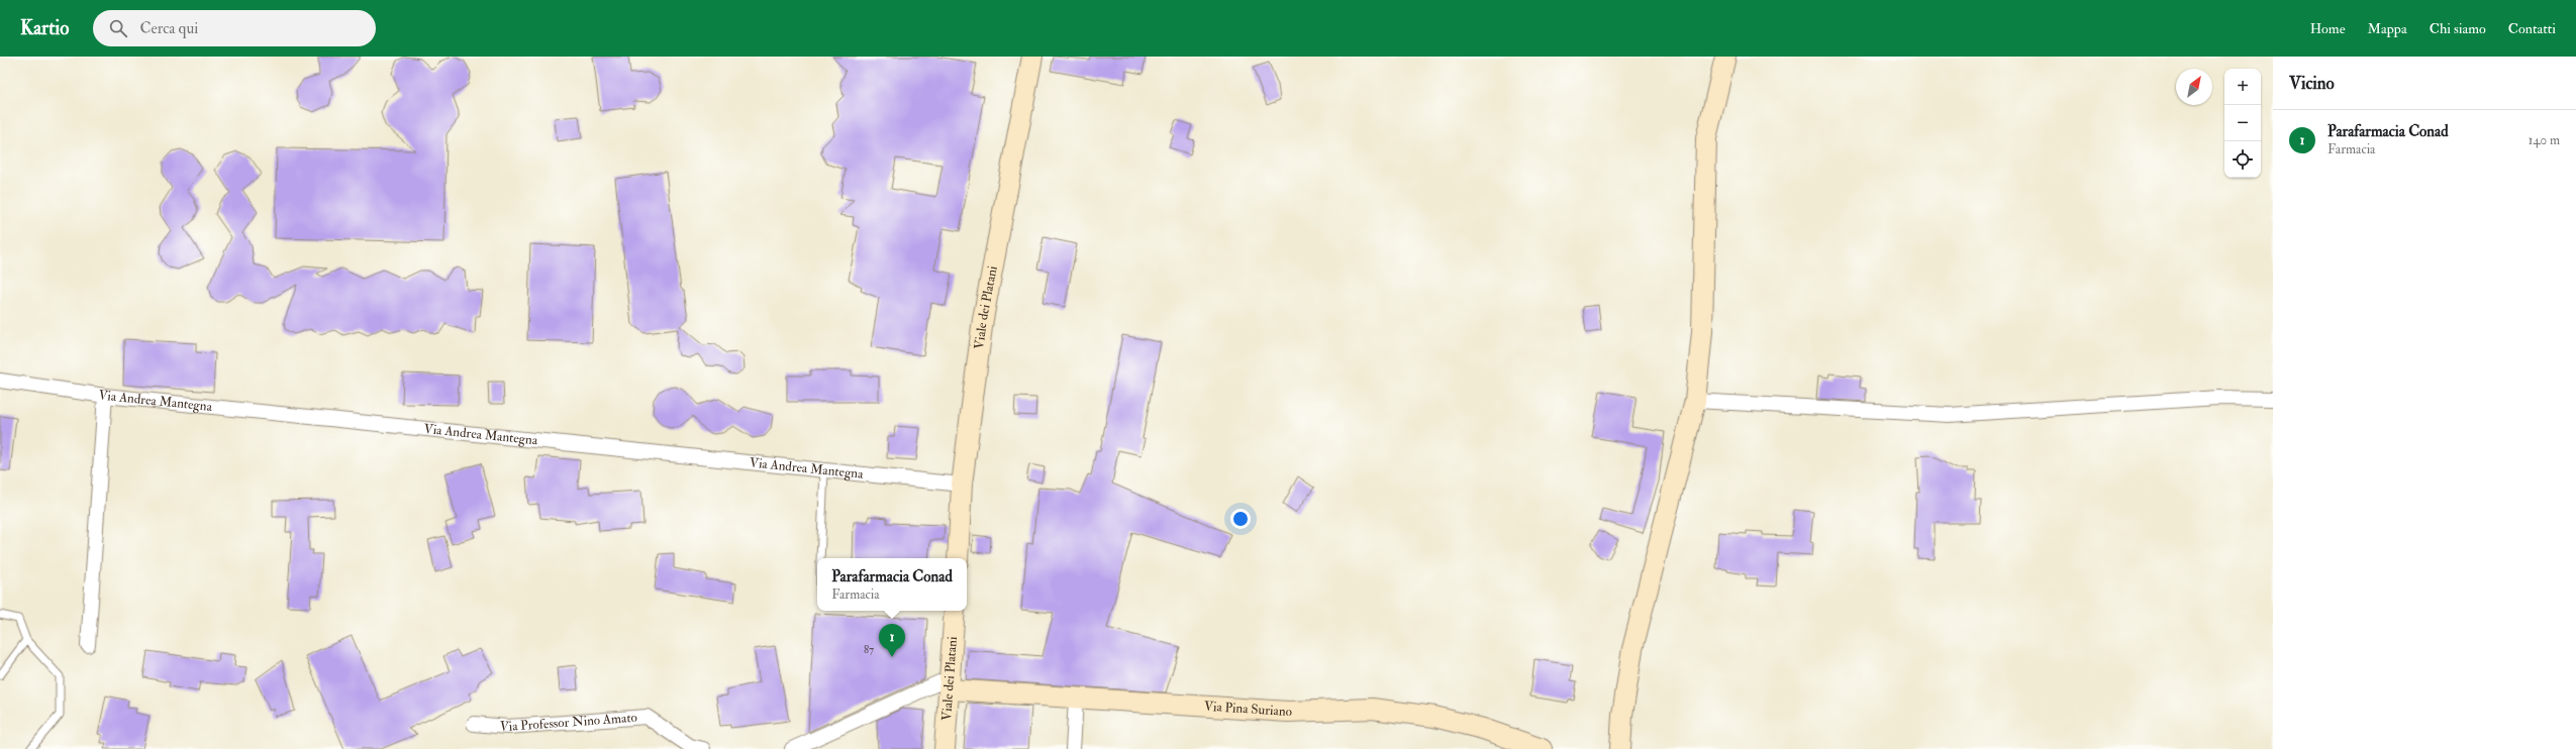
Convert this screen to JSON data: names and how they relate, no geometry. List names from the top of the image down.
{
  "streets": {
    "street": [
      "Viale dei Platani",
      "Via Andrea Mantegna",
      "Via Pina Suriano",
      "Via Professor Nino Amato"
    ]
  },
  "crossings": [
    ["Viale dei Platani", "Via Andrea Mantegna"],
    ["Viale dei Platani", "Via Pina Suriano"]
  ],
  "house_numbers": ["87"],
  "north": "top right",
  "page": {
    "header": "Kartio",
    "search": "Cerca qui",
    "nav": [
      "Home",
      "Mappa",
      "Chi siamo",
      "Contatti"
    ],
    "heading": "Vicino",
    "map_buttons": ["+", "−"],
    "list": [
      {
        "mark": "1",
        "name": "Parafarmacia Conad",
        "note": "Farmacia",
        "value": "140 m"
      }
    ],
    "popup": ["Parafarmacia Conad", "Farmacia"],
    "pins": "1"
  }
}
